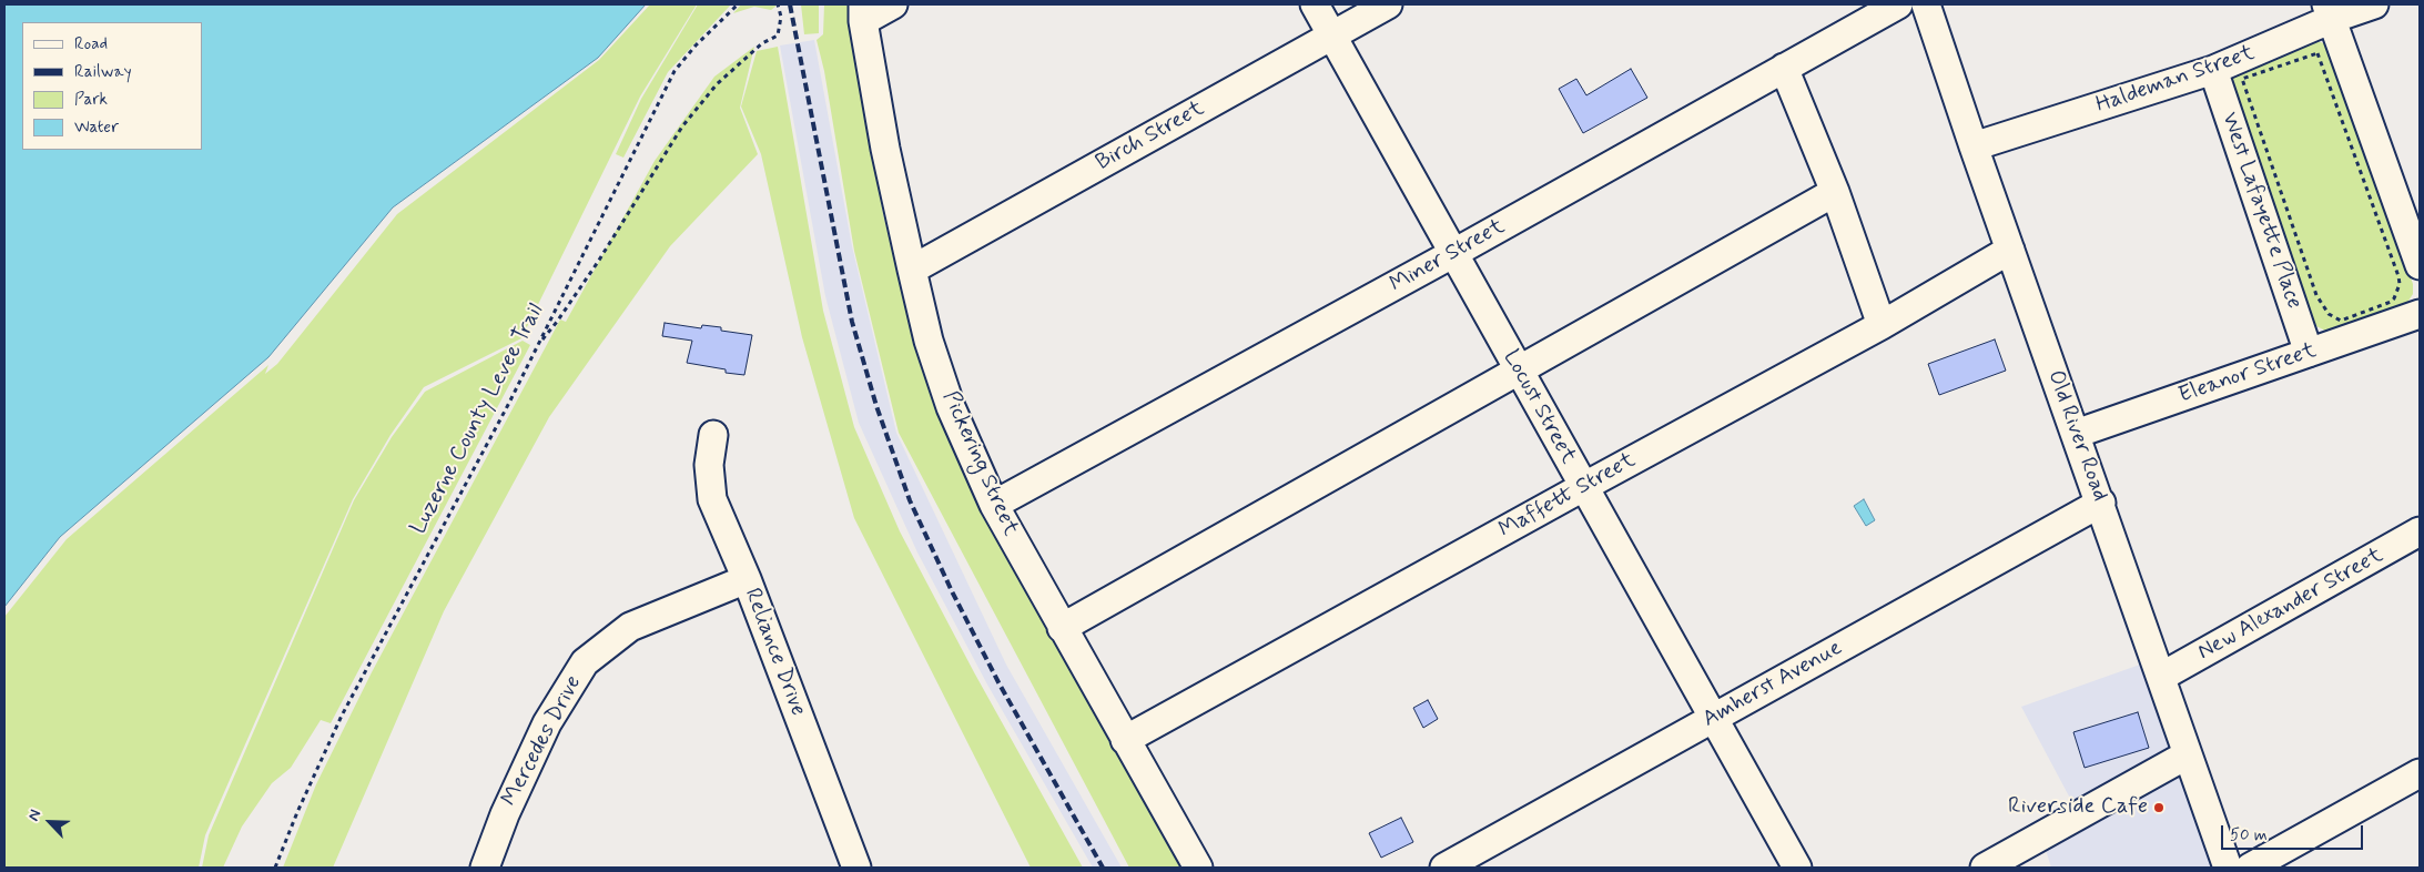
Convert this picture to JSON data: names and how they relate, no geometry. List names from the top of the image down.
{
  "streets": {
    "street": [
      "Haldeman Street",
      "Birch Street",
      "West Lafayette Place",
      "Miner Street",
      "Eleanor Street",
      "Locust Street",
      "Old River Road",
      "Pickering Street",
      "Maffett Street",
      "New Alexander Street",
      "Reliance Drive",
      "Amherst Avenue",
      "Mercedes Drive"
    ],
    "path": ["Luzerne County Levee Trail"]
  },
  "crossings": [
    ["Haldeman Street", "West Lafayette Place"],
    ["Haldeman Street", "Old River Road"],
    ["Birch Street", "Locust Street"],
    ["Birch Street", "Pickering Street"],
    ["West Lafayette Place", "Eleanor Street"],
    ["Miner Street", "Locust Street"],
    ["Miner Street", "Pickering Street"],
    ["Eleanor Street", "Old River Road"],
    ["Locust Street", "Maffett Street"],
    ["Locust Street", "Amherst Avenue"],
    ["Old River Road", "Maffett Street"],
    ["Old River Road", "New Alexander Street"],
    ["Old River Road", "Amherst Avenue"],
    ["Pickering Street", "Maffett Street"],
    ["Reliance Drive", "Mercedes Drive"]
  ],
  "places": ["Riverside Cafe"],
  "legend": [
    "Road",
    "Railway",
    "Park",
    "Water"
  ],
  "scale_bar": "50 m",
  "north": "top left"
}
